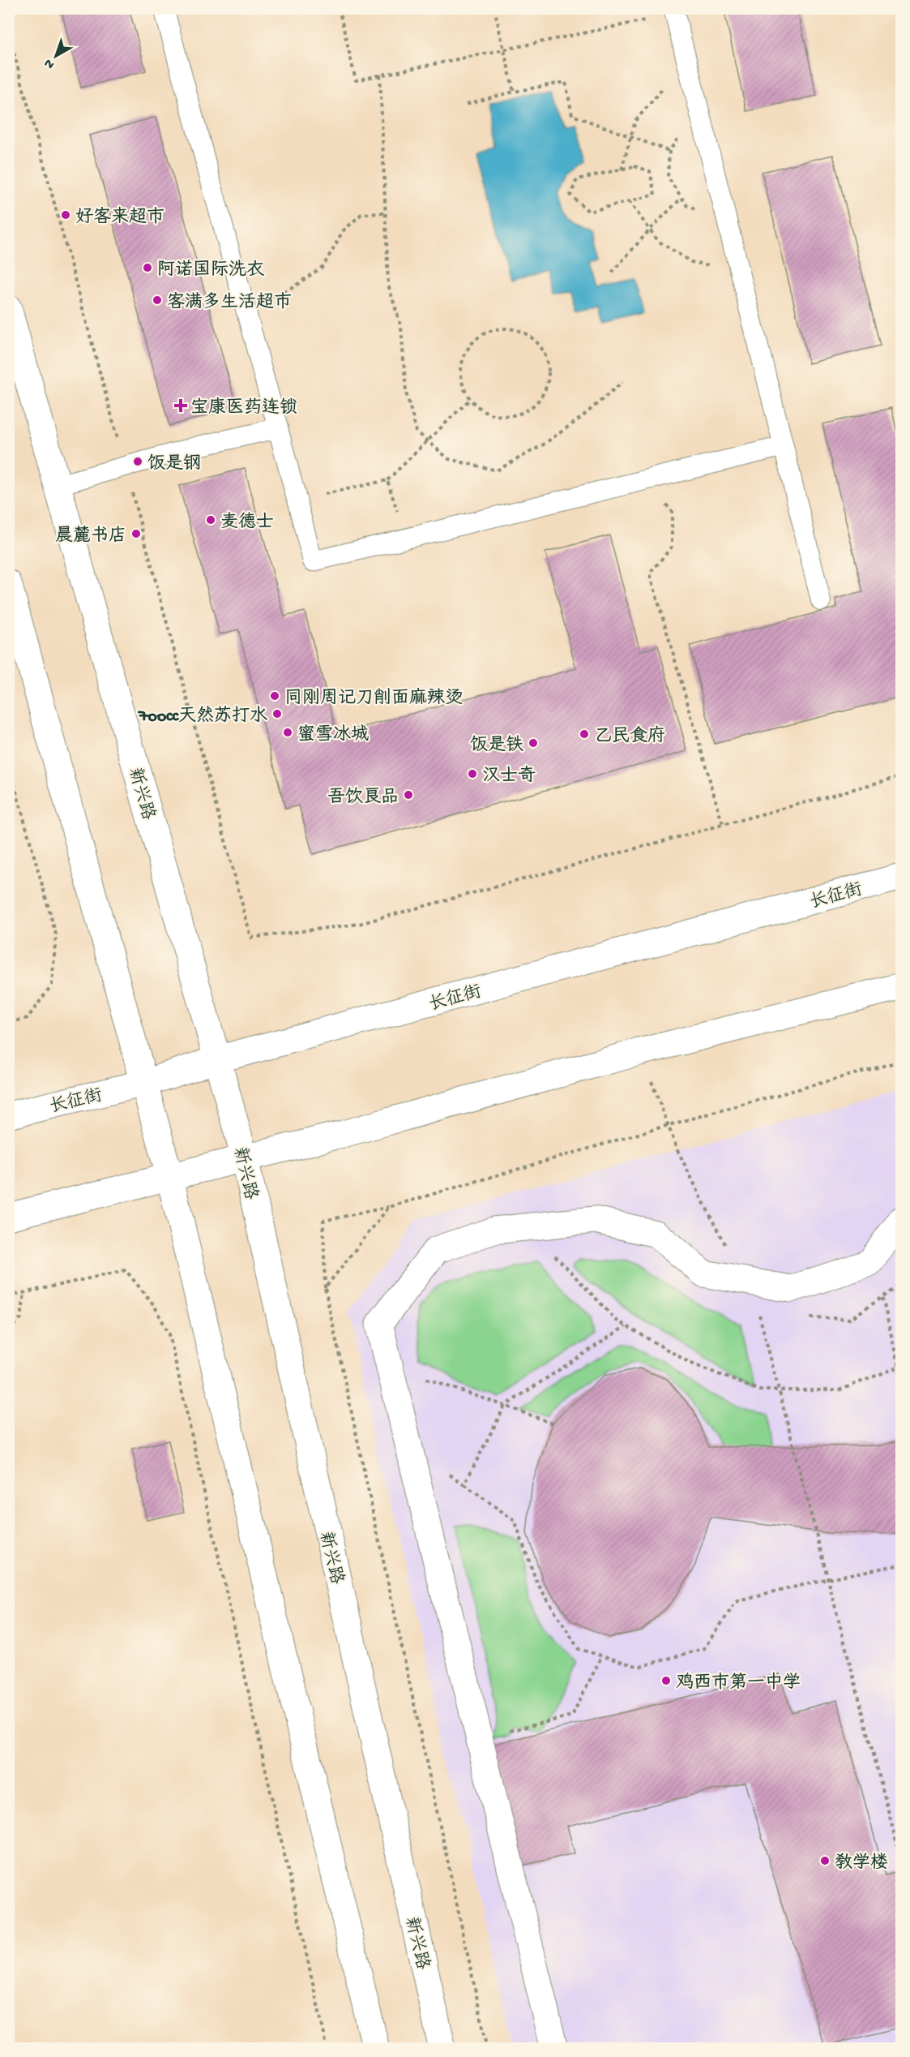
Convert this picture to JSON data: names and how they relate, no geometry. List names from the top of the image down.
{
  "streets": {
    "main road": ["新兴路", "长征街"]
  },
  "crossings": [
    ["新兴路", "长征街"]
  ],
  "places": {
    "other": [
      "好客来超市",
      "阿诺国际洗衣",
      "客满多生活超市",
      "饭是钢",
      "麦德士",
      "晨麓书店",
      "同刚周记刀削面麻辣烫",
      "7oocc天然苏打水",
      "蜜雪冰城",
      "乙民食府",
      "饭是铁",
      "汉士奇",
      "吾饮良品",
      "鸡西市第一中学",
      "教学楼"
    ],
    "health": ["宝康医药连锁"]
  },
  "north": "bottom left"
}
